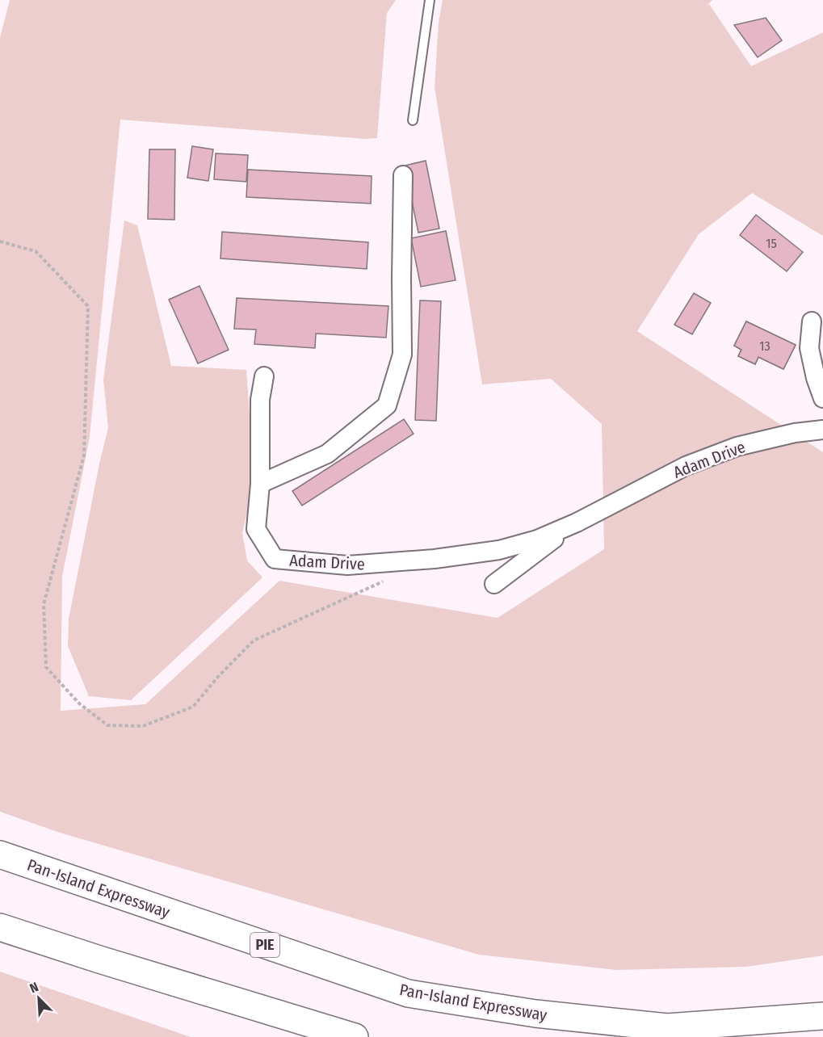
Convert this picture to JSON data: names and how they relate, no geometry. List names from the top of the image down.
{
  "streets": {
    "highway": ["Pan-Island Expressway", "PIE"],
    "street": ["Adam Drive"]
  },
  "house_numbers": ["15", "13"],
  "north": "top left"
}
